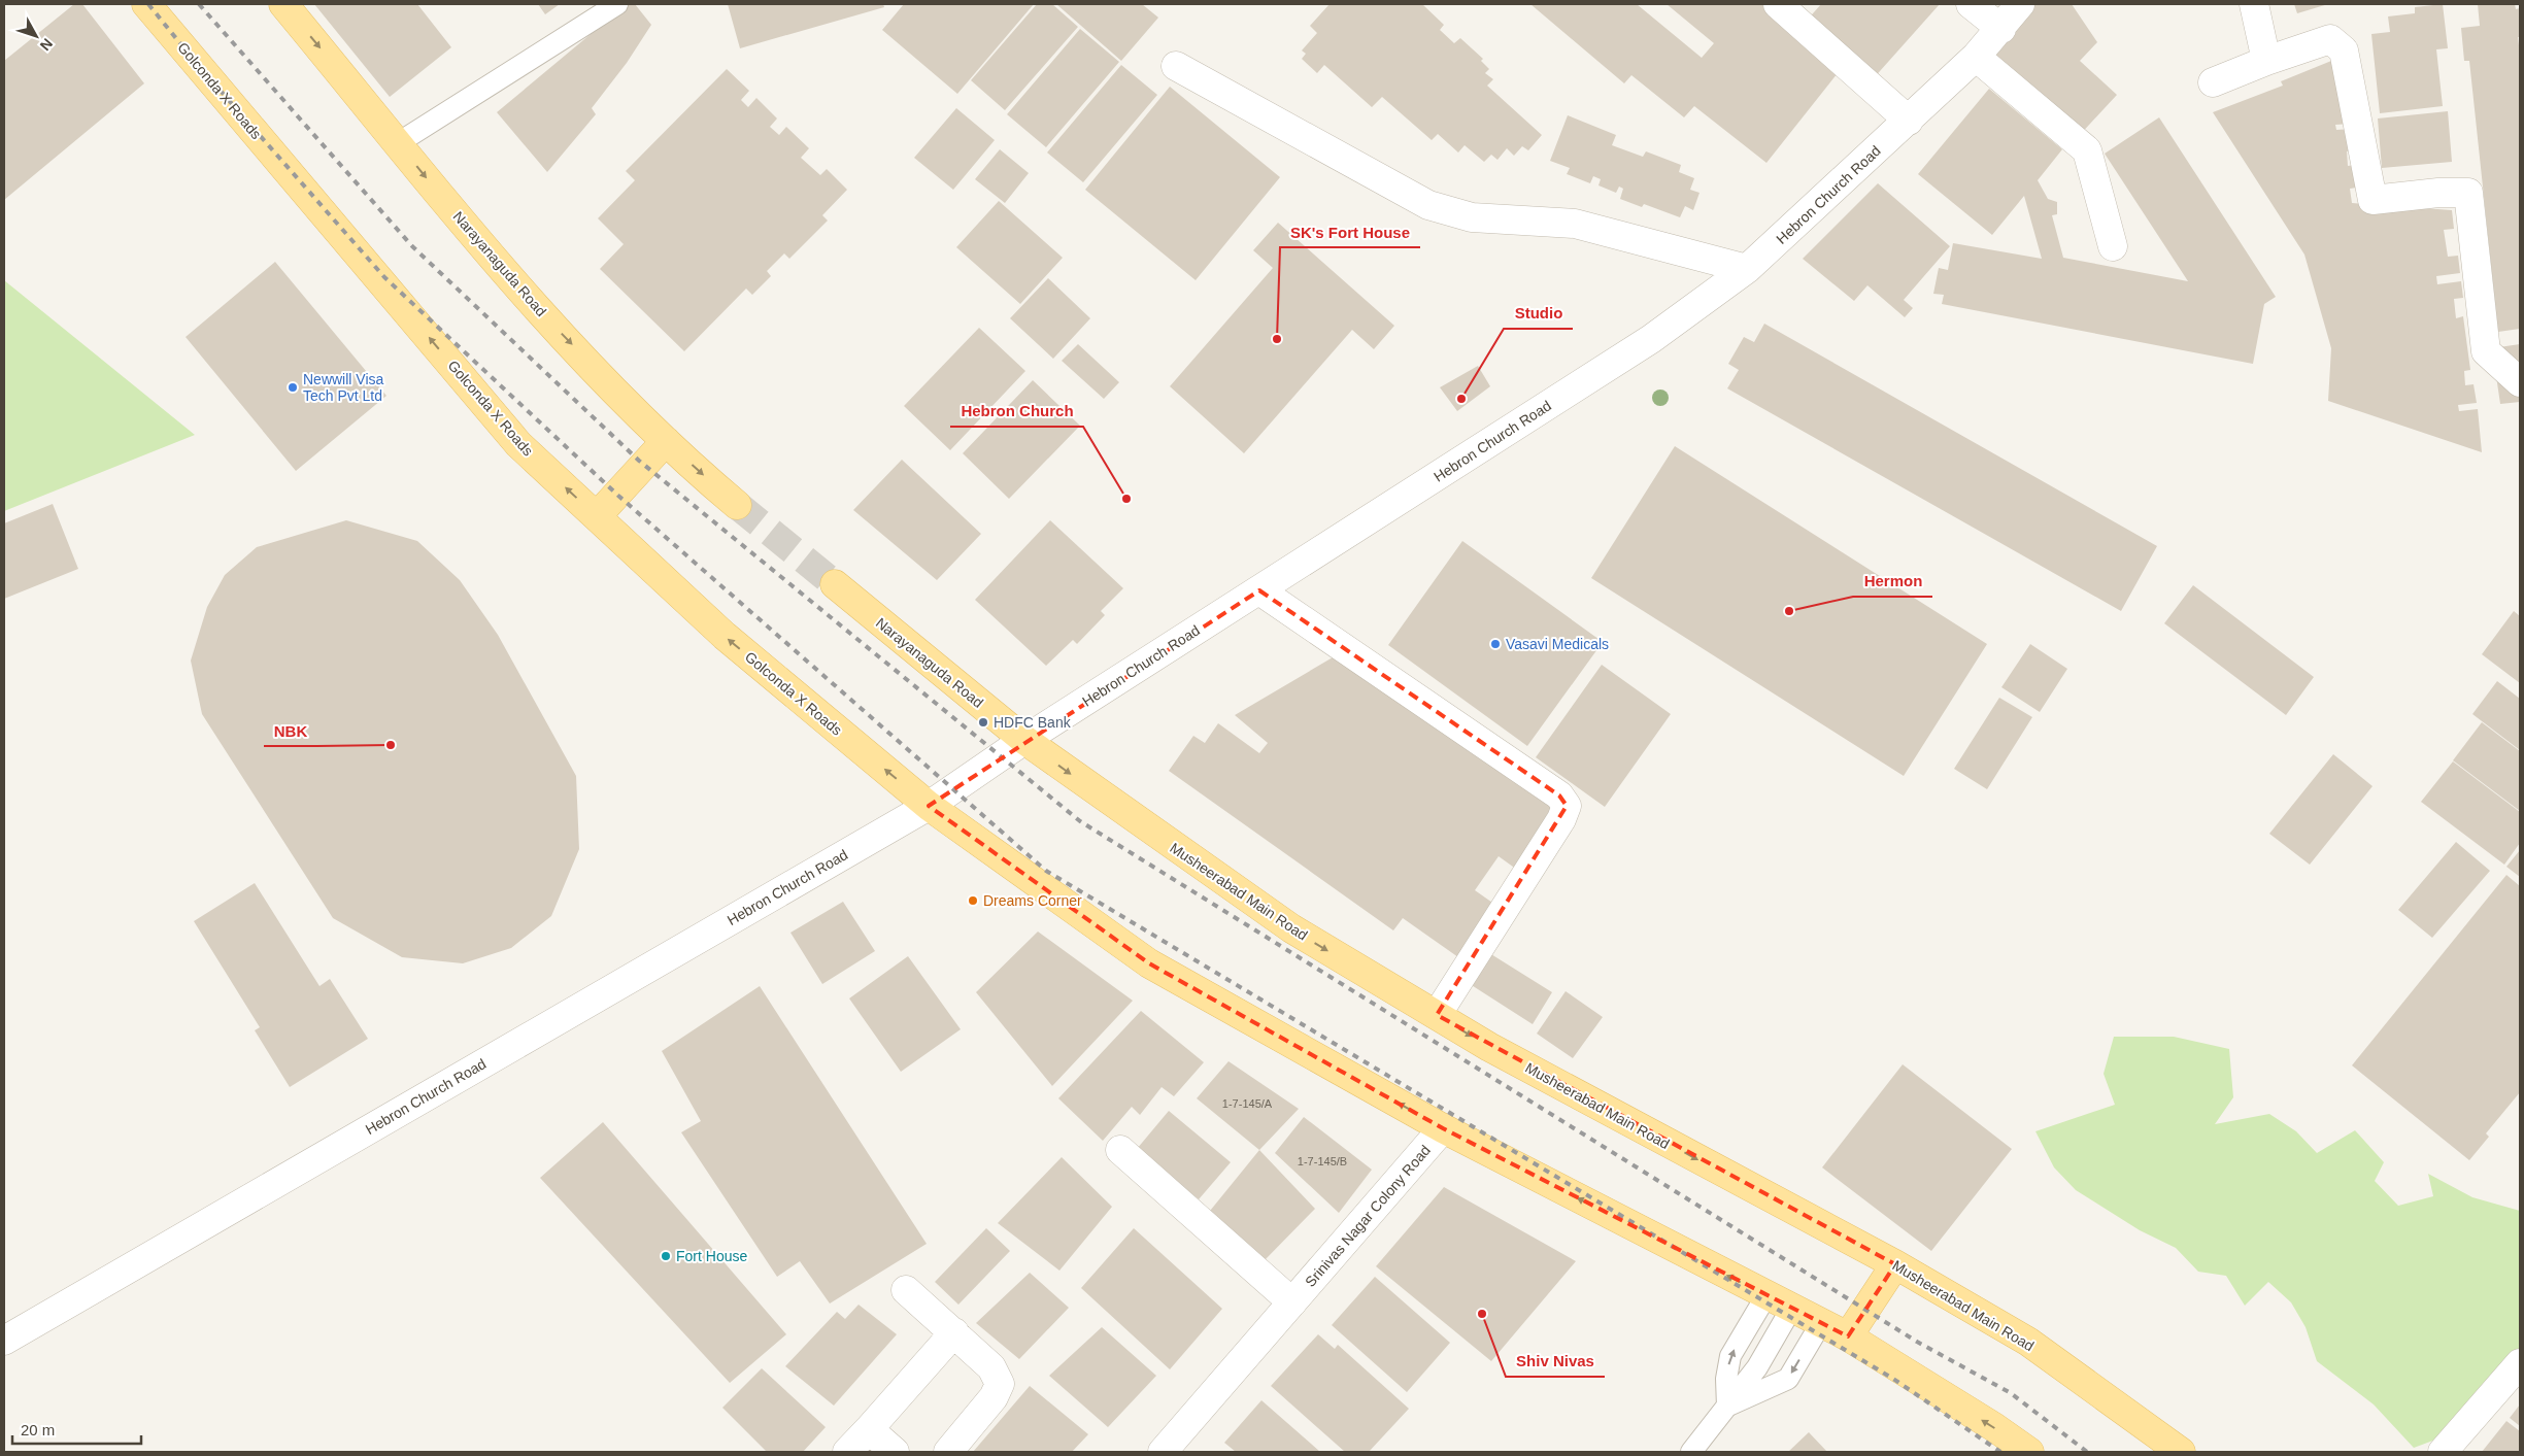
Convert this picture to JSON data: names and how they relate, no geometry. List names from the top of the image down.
{
  "streets": {
    "main road": ["Golconda X Roads", "Narayanaguda Road", "Musheerabad Main Road"],
    "street": ["Hebron Church Road", "Srinivas Nagar Colony Road"]
  },
  "crossings": [
    ["Golconda X Roads", "Hebron Church Road"],
    ["Hebron Church Road", "Narayanaguda Road"],
    ["Hebron Church Road", "Musheerabad Main Road"],
    ["Narayanaguda Road", "Musheerabad Main Road"]
  ],
  "one_way": ["Golconda X Roads", "Narayanaguda Road"],
  "places": [
    "SK's Fort House",
    "Newwill Visa Tech Pvt Ltd",
    "Studio",
    "Hebron Church",
    "Hermon",
    "Vasavi Medicals",
    "HDFC Bank",
    "NBK",
    "Dreams Corner",
    "Fort House",
    "Shiv Nivas"
  ],
  "house_numbers": ["1-7-145/A", "1-7-145/B"],
  "scale_bar": "20 m",
  "north": "bottom right"
}
